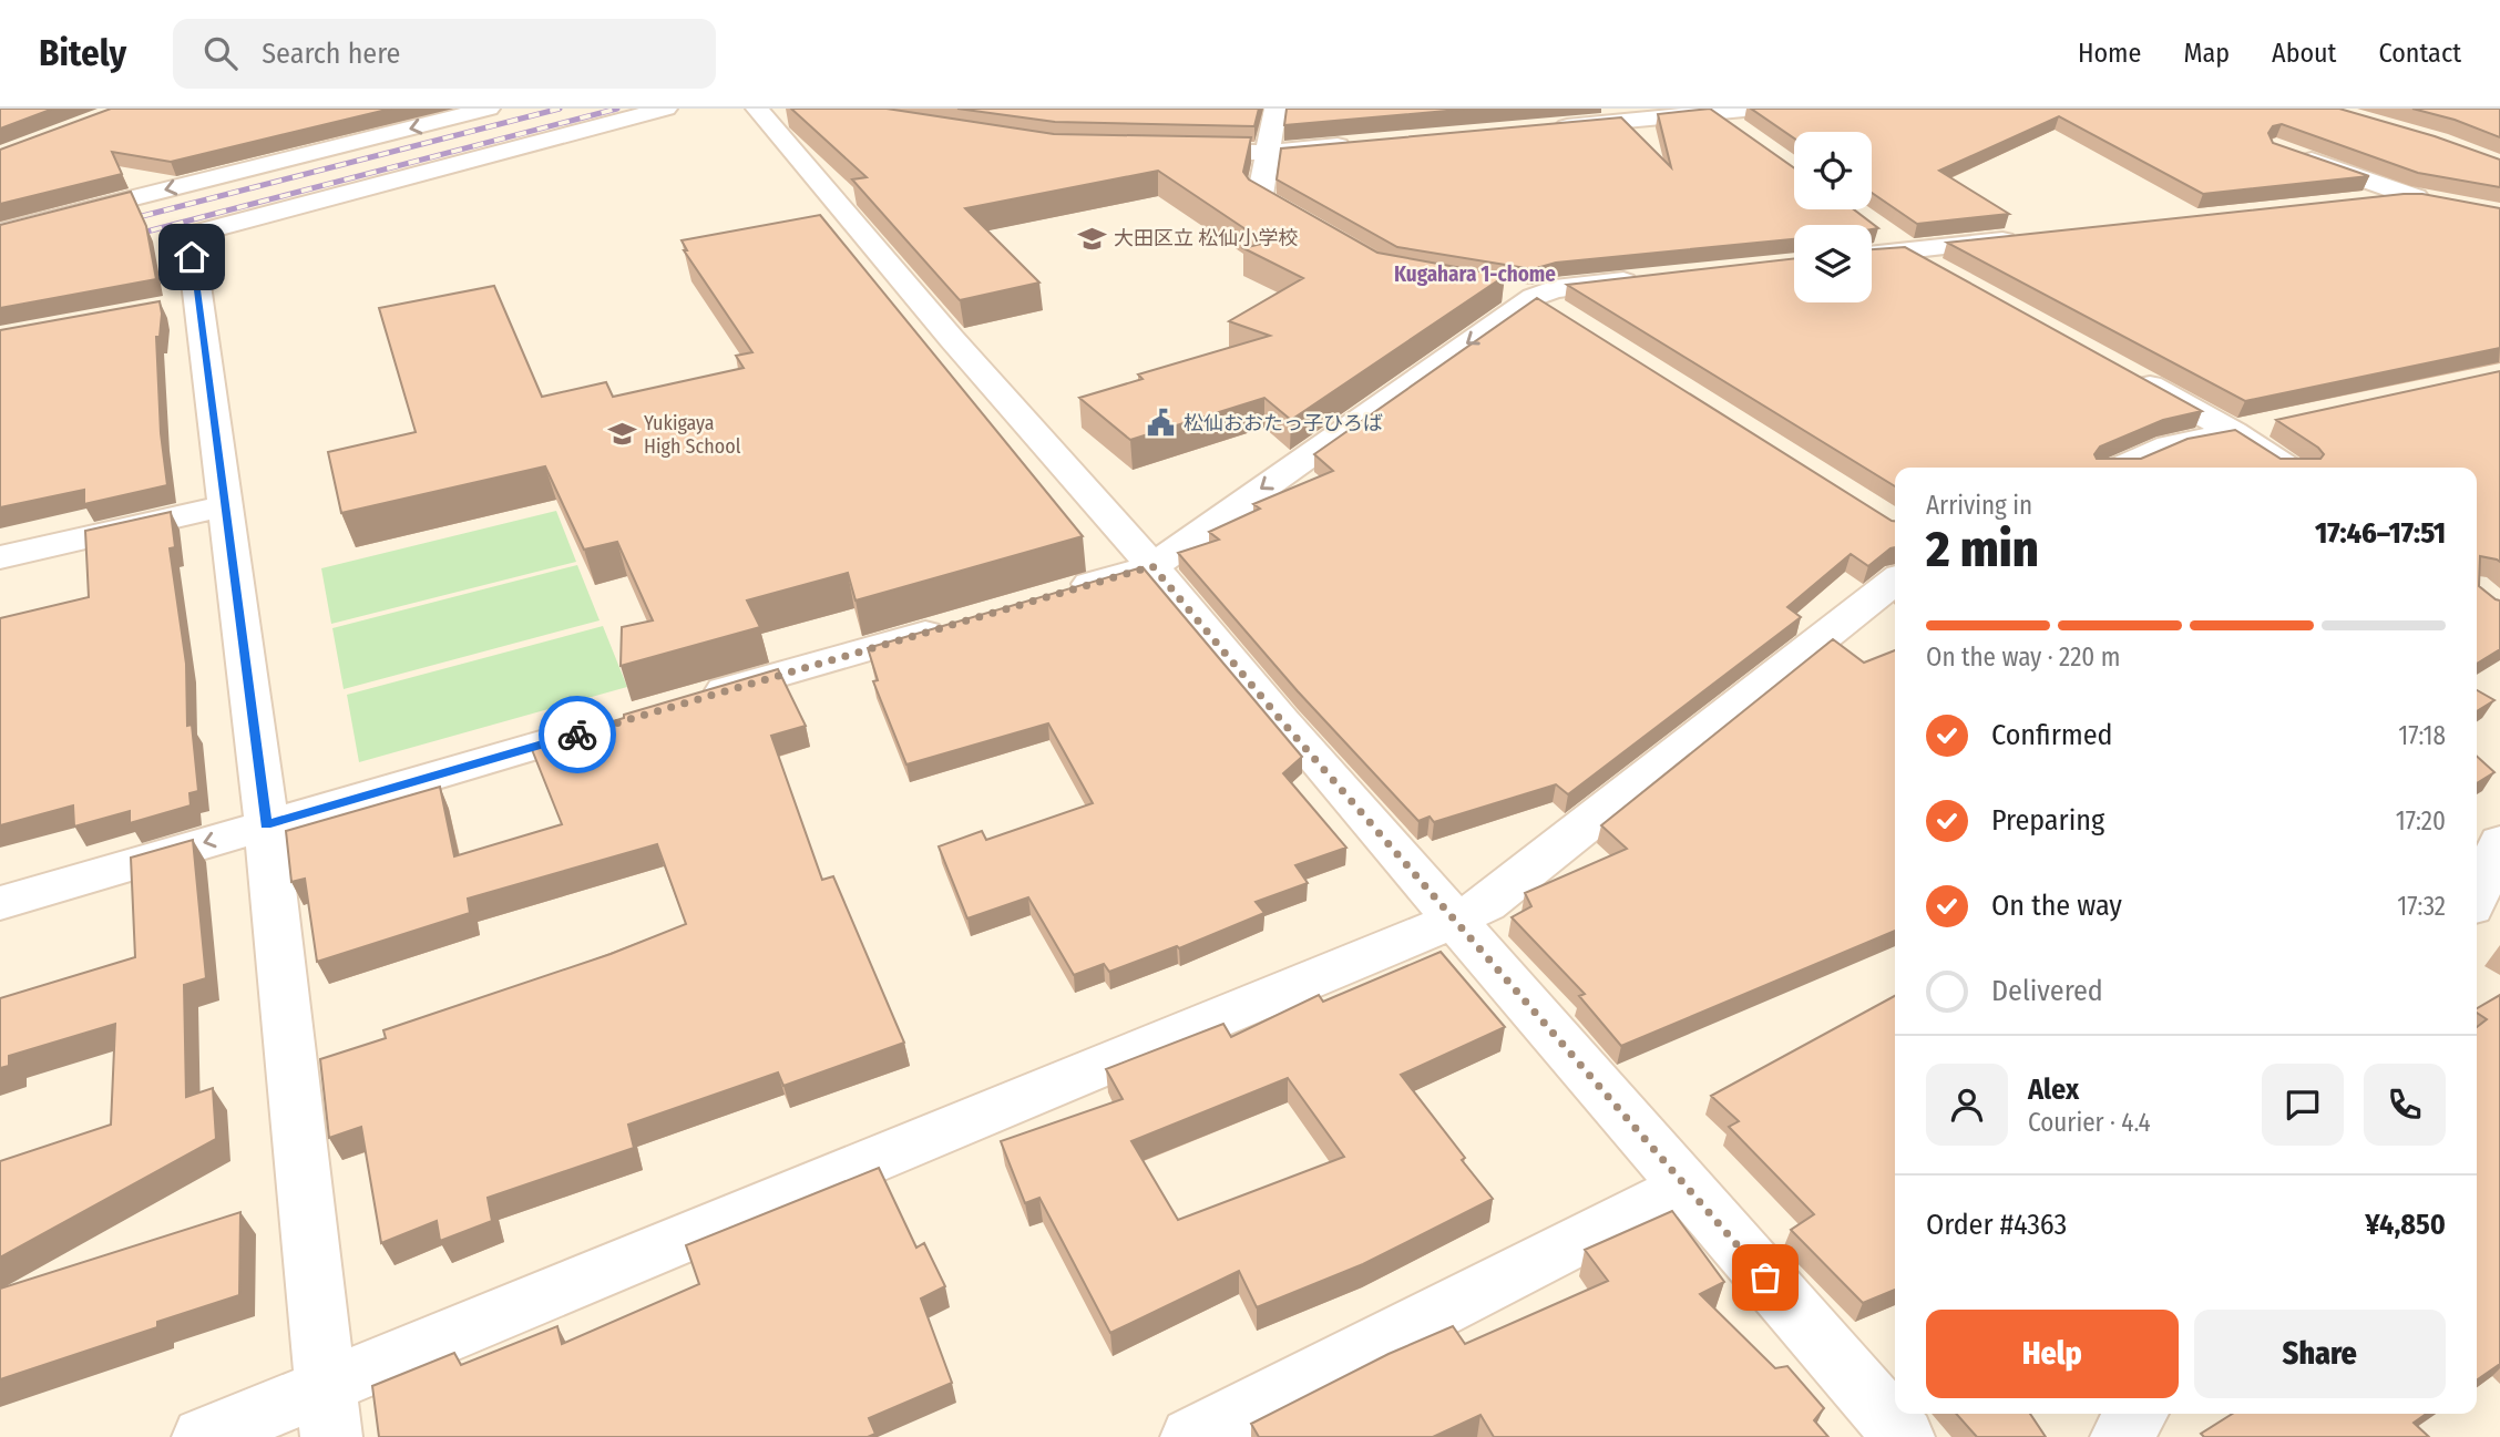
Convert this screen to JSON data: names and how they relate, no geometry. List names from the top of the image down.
{
  "districts": ["Kugahara 1-chome"],
  "places": {
    "school or university": ["大田区立 松仙小学校", "Yukigaya High School"],
    "public building": ["松仙おおたっ子ひろば"]
  },
  "page": {
    "header": "Bitely",
    "search": "Search here",
    "nav": [
      "Home",
      "Map",
      "About",
      "Contact"
    ],
    "heading": ["2 min", "Arriving in", "17:46–17:51"],
    "panel": [
      "Alex",
      "Courier · 4.4",
      "Order #4363",
      "¥4,850"
    ],
    "bar": "On the way · 220 m",
    "list": [
      ["Confirmed", "17:18"],
      ["Preparing", "17:20"],
      ["On the way", "17:32"],
      "Delivered"
    ],
    "buttons": ["Help", "Share"]
  }
}
